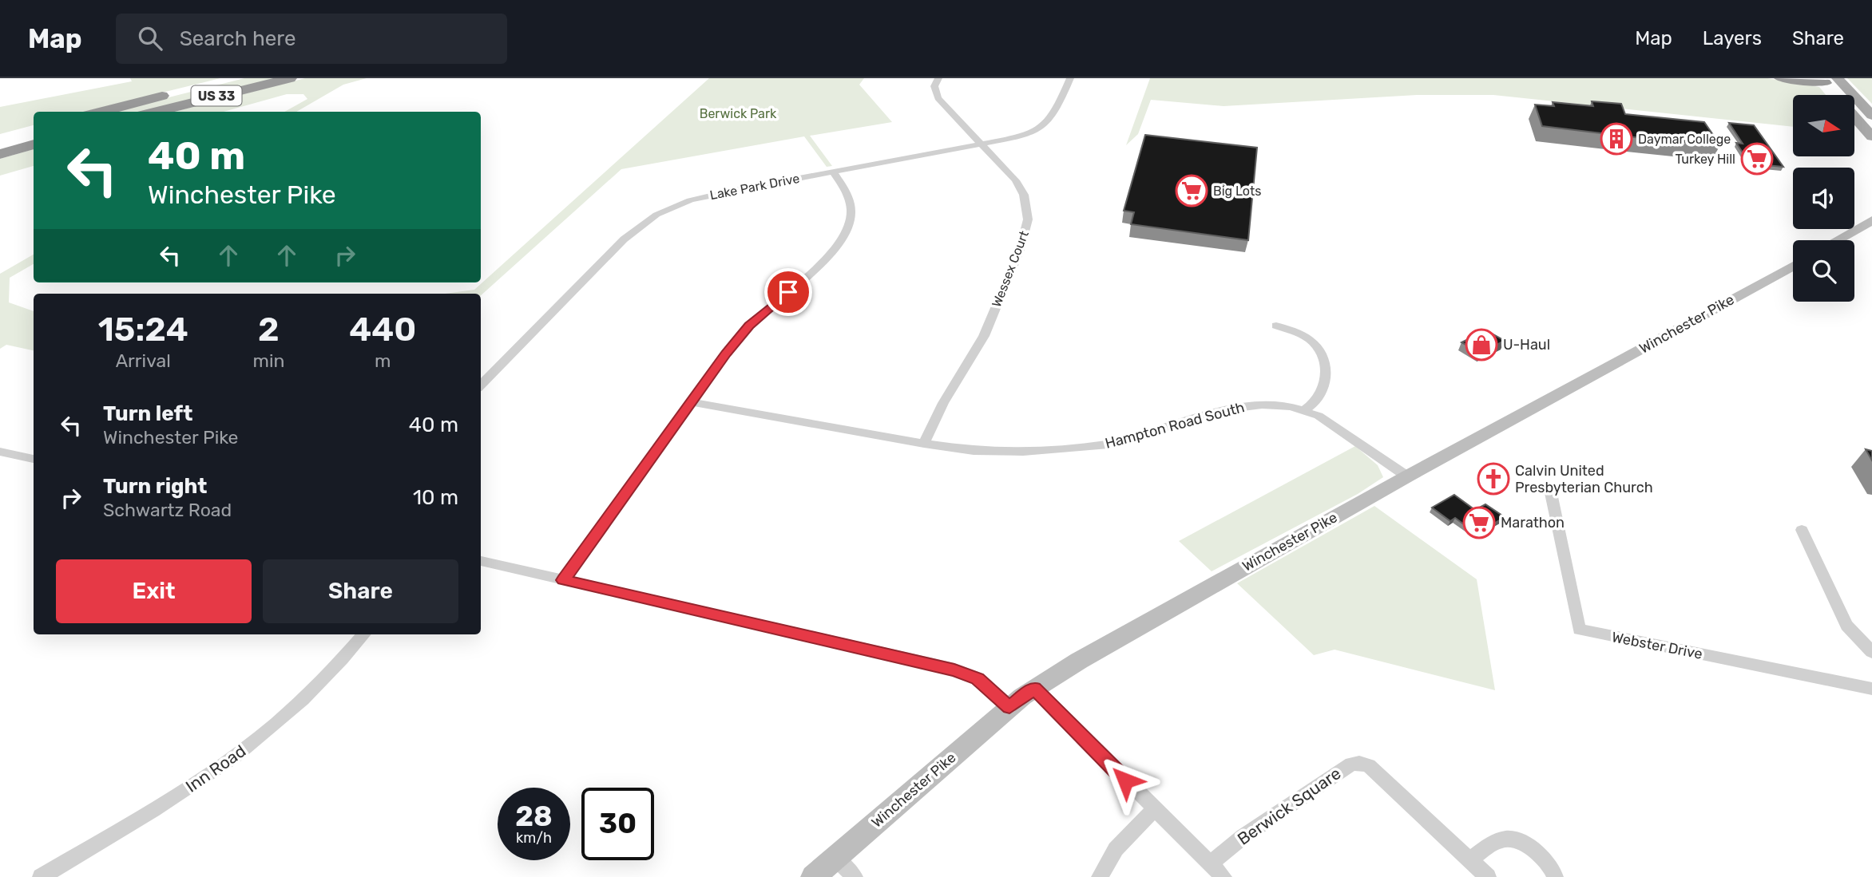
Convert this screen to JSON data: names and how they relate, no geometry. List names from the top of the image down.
{
  "streets": {
    "highway": ["US 33"],
    "main road": ["Winchester Pike"],
    "street": [
      "Lake Park Drive",
      "Wessex Court",
      "Hampton Road South",
      "Webster Drive",
      "Inn Road",
      "Berwick Square"
    ]
  },
  "crossings": [
    ["Lake Park Drive", "Wessex Court"],
    ["Wessex Court", "Hampton Road South"],
    ["Winchester Pike", "Hampton Road South"]
  ],
  "parks": ["Berwick Park"],
  "places": {
    "building": ["Daymar College"],
    "supermarket": ["Turkey Hill", "Big Lots", "Marathon"],
    "shop": ["U-Haul"],
    "church": ["Calvin United Presbyterian Church"]
  },
  "north": "right",
  "page": {
    "header": "Map",
    "search": "Search here",
    "nav": ["Map", "Layers", "Share"],
    "turn": ["40 m", "Winchester Pike"],
    "eta": [
      "15:24",
      "Arrival",
      "2",
      "min",
      "440",
      "m"
    ],
    "list": [
      {
        "name": "Turn left",
        "note": "Winchester Pike",
        "value": "40 m"
      },
      {
        "name": "Turn right",
        "note": "Schwartz Road",
        "value": "10 m"
      }
    ],
    "buttons": ["Exit", "Share"],
    "speed": "28 km/h",
    "limit": "30"
  }
}
